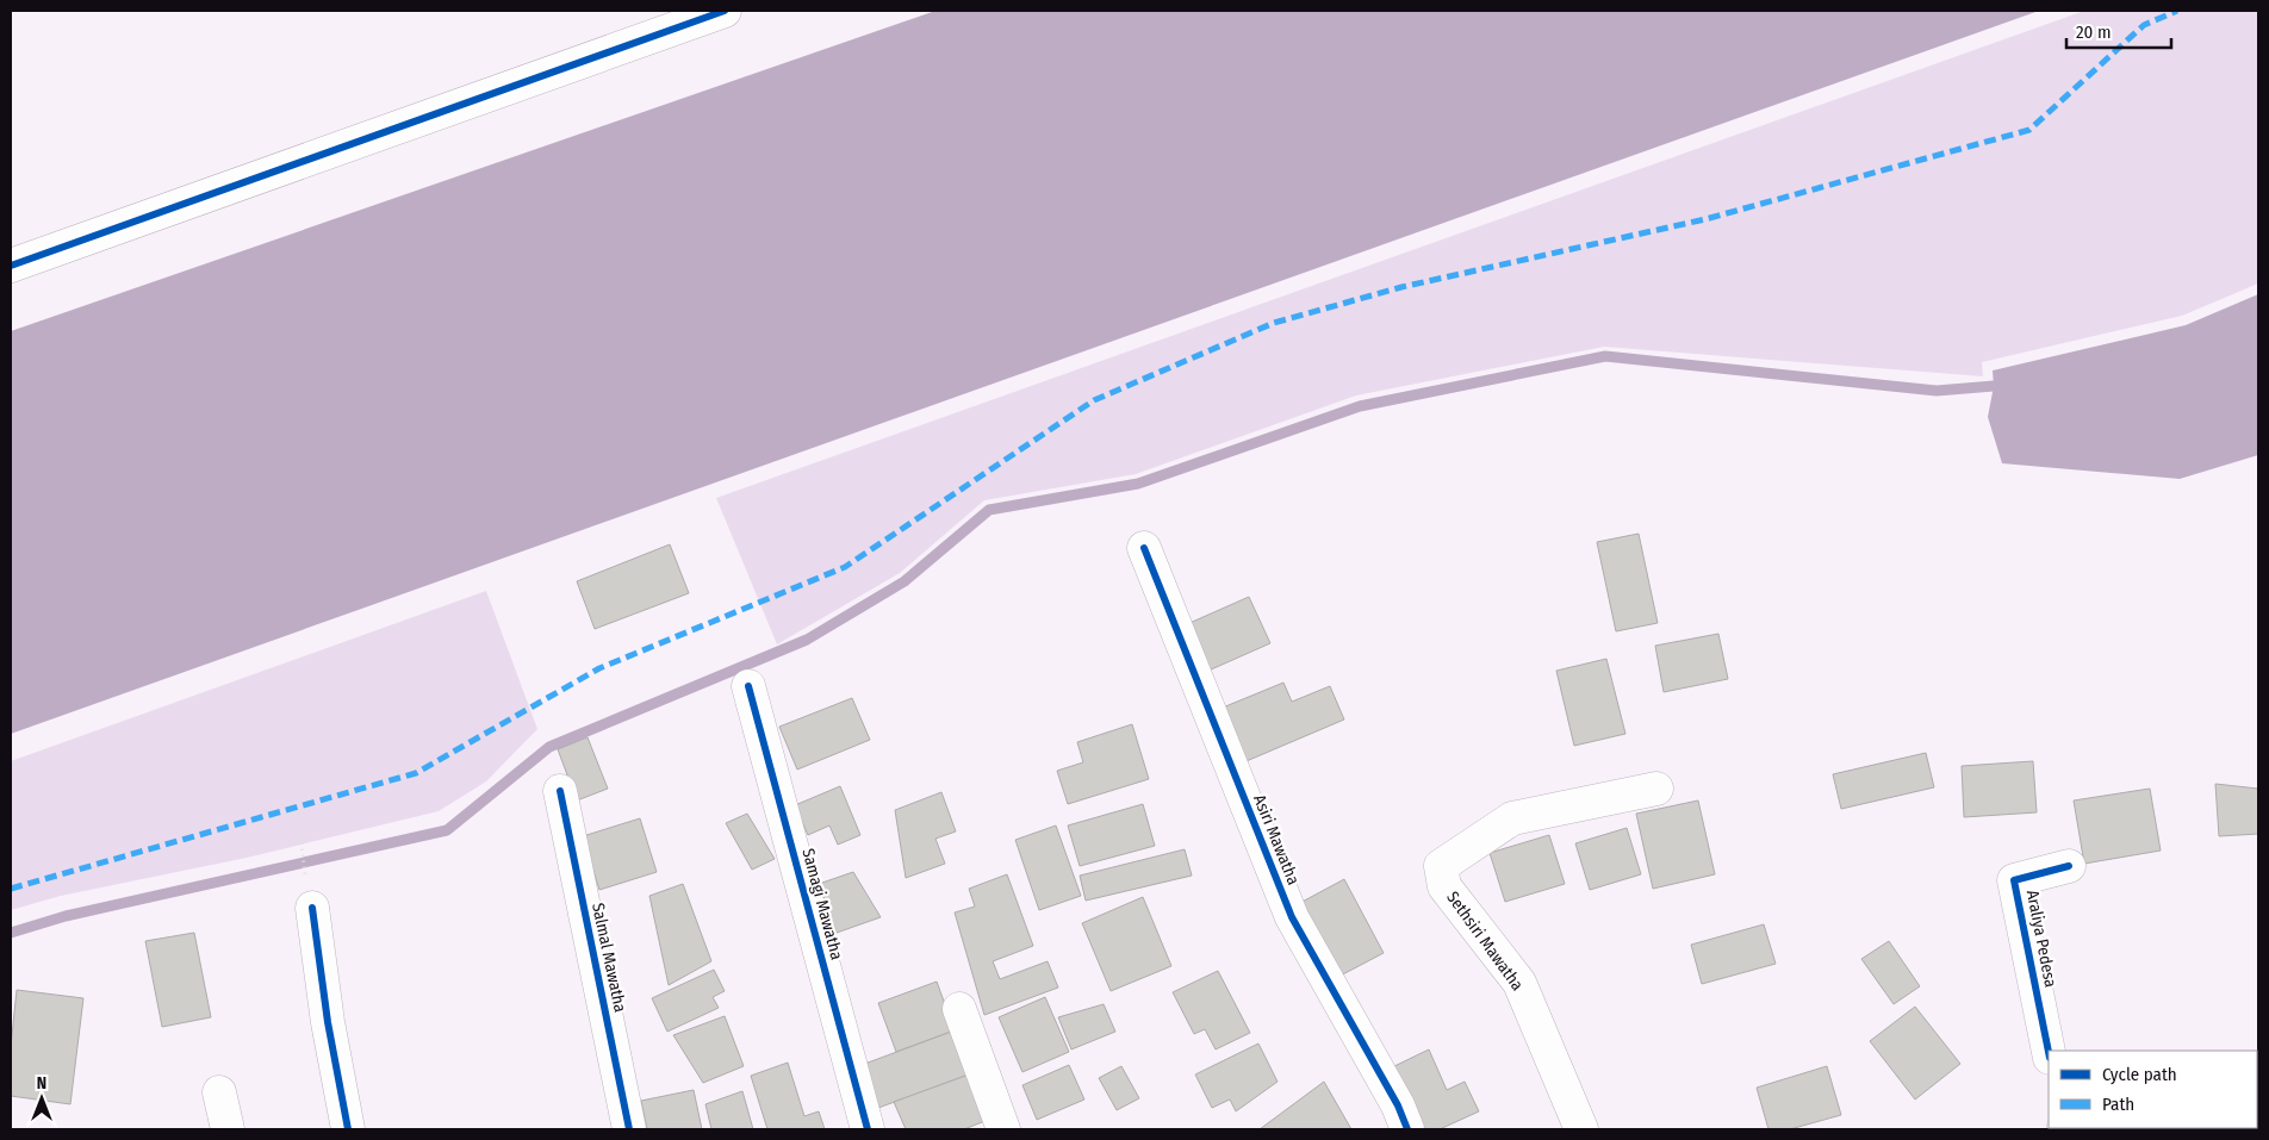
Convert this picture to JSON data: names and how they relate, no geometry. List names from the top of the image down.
{
  "streets": {
    "street": [
      "Asiri Mawatha",
      "Samagi Mawatha",
      "Araliya Pedesa",
      "Sethsiri Mawatha",
      "Salmal Mawatha"
    ]
  },
  "legend": ["Cycle path", "Path"],
  "scale_bar": "20 m",
  "north": "top"
}
